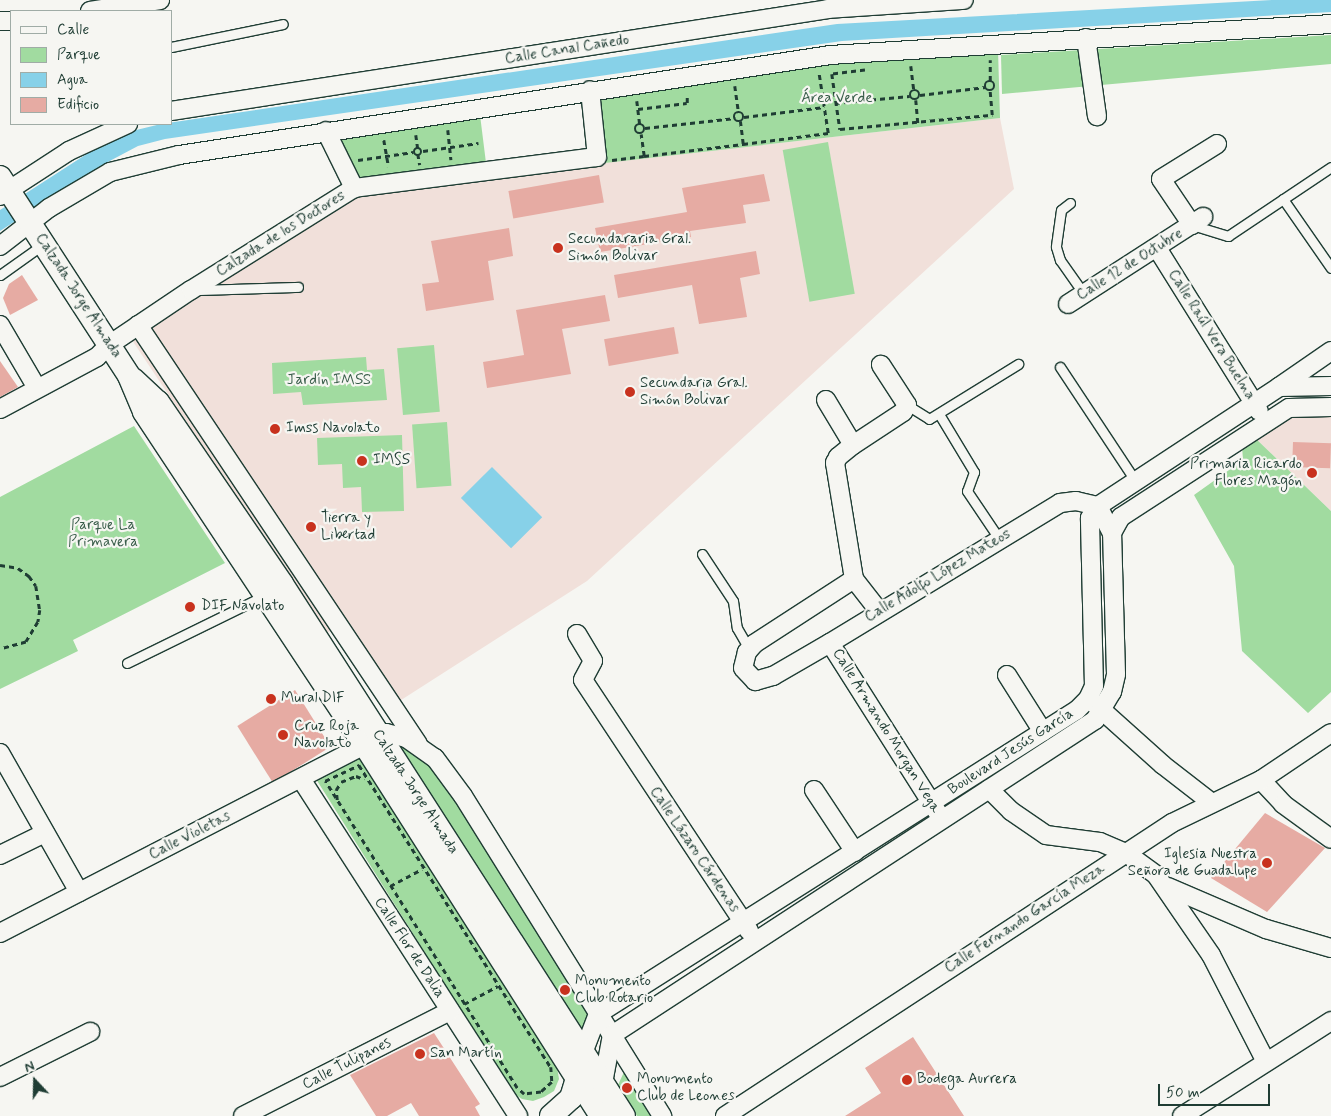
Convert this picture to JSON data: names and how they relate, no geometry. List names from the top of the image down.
{
  "streets": {
    "street": [
      "Calle Canal Cañedo",
      "Calzada de los Doctores",
      "Calle 12 de Octubre",
      "Calzada Jorge Almada",
      "Calle Raúl Vera Buelna",
      "Calle Adolfo López Mateos",
      "Calle Armando Morgan Vega",
      "Boulevard Jesús García",
      "Calle Violetas",
      "Calle Lázaro Cárdenas",
      "Calle Fernando García Meza",
      "Calle Flor de Dalia",
      "Calle Tulipanes"
    ]
  },
  "crossings": [
    ["Calzada de los Doctores", "Calzada Jorge Almada"],
    ["Calle 12 de Octubre", "Calle Raúl Vera Buelna"],
    ["Calzada Jorge Almada", "Calle Violetas"],
    ["Calle Adolfo López Mateos", "Calle Armando Morgan Vega"],
    ["Calle Adolfo López Mateos", "Boulevard Jesús García"],
    ["Calle Armando Morgan Vega", "Boulevard Jesús García"],
    ["Boulevard Jesús García", "Calle Lázaro Cárdenas"],
    ["Calle Violetas", "Calle Flor de Dalia"],
    ["Calle Flor de Dalia", "Calle Tulipanes"]
  ],
  "parks": ["Área Verde", "Jardín IMSS", "Parque La Primavera"],
  "places": [
    "Secundararia Gral. Simón Bolivar",
    "Secundaria Gral. Simón Bolivar",
    "Imss Navolato",
    "IMSS",
    "Primaria Ricardo Flores Magón",
    "Tierra y Libertad",
    "DIF Navolato",
    "Mural DIF",
    "Cruz Roja Navolato",
    "Iglesia Nuestra Señora de Guadalupe",
    "Monumento Club Rotario",
    "San Martín",
    "Bodega Aurrera",
    "Monumento Club de Leones"
  ],
  "legend": [
    "Calle",
    "Parque",
    "Agua",
    "Edificio"
  ],
  "scale_bar": "50 m",
  "north": "top"
}
